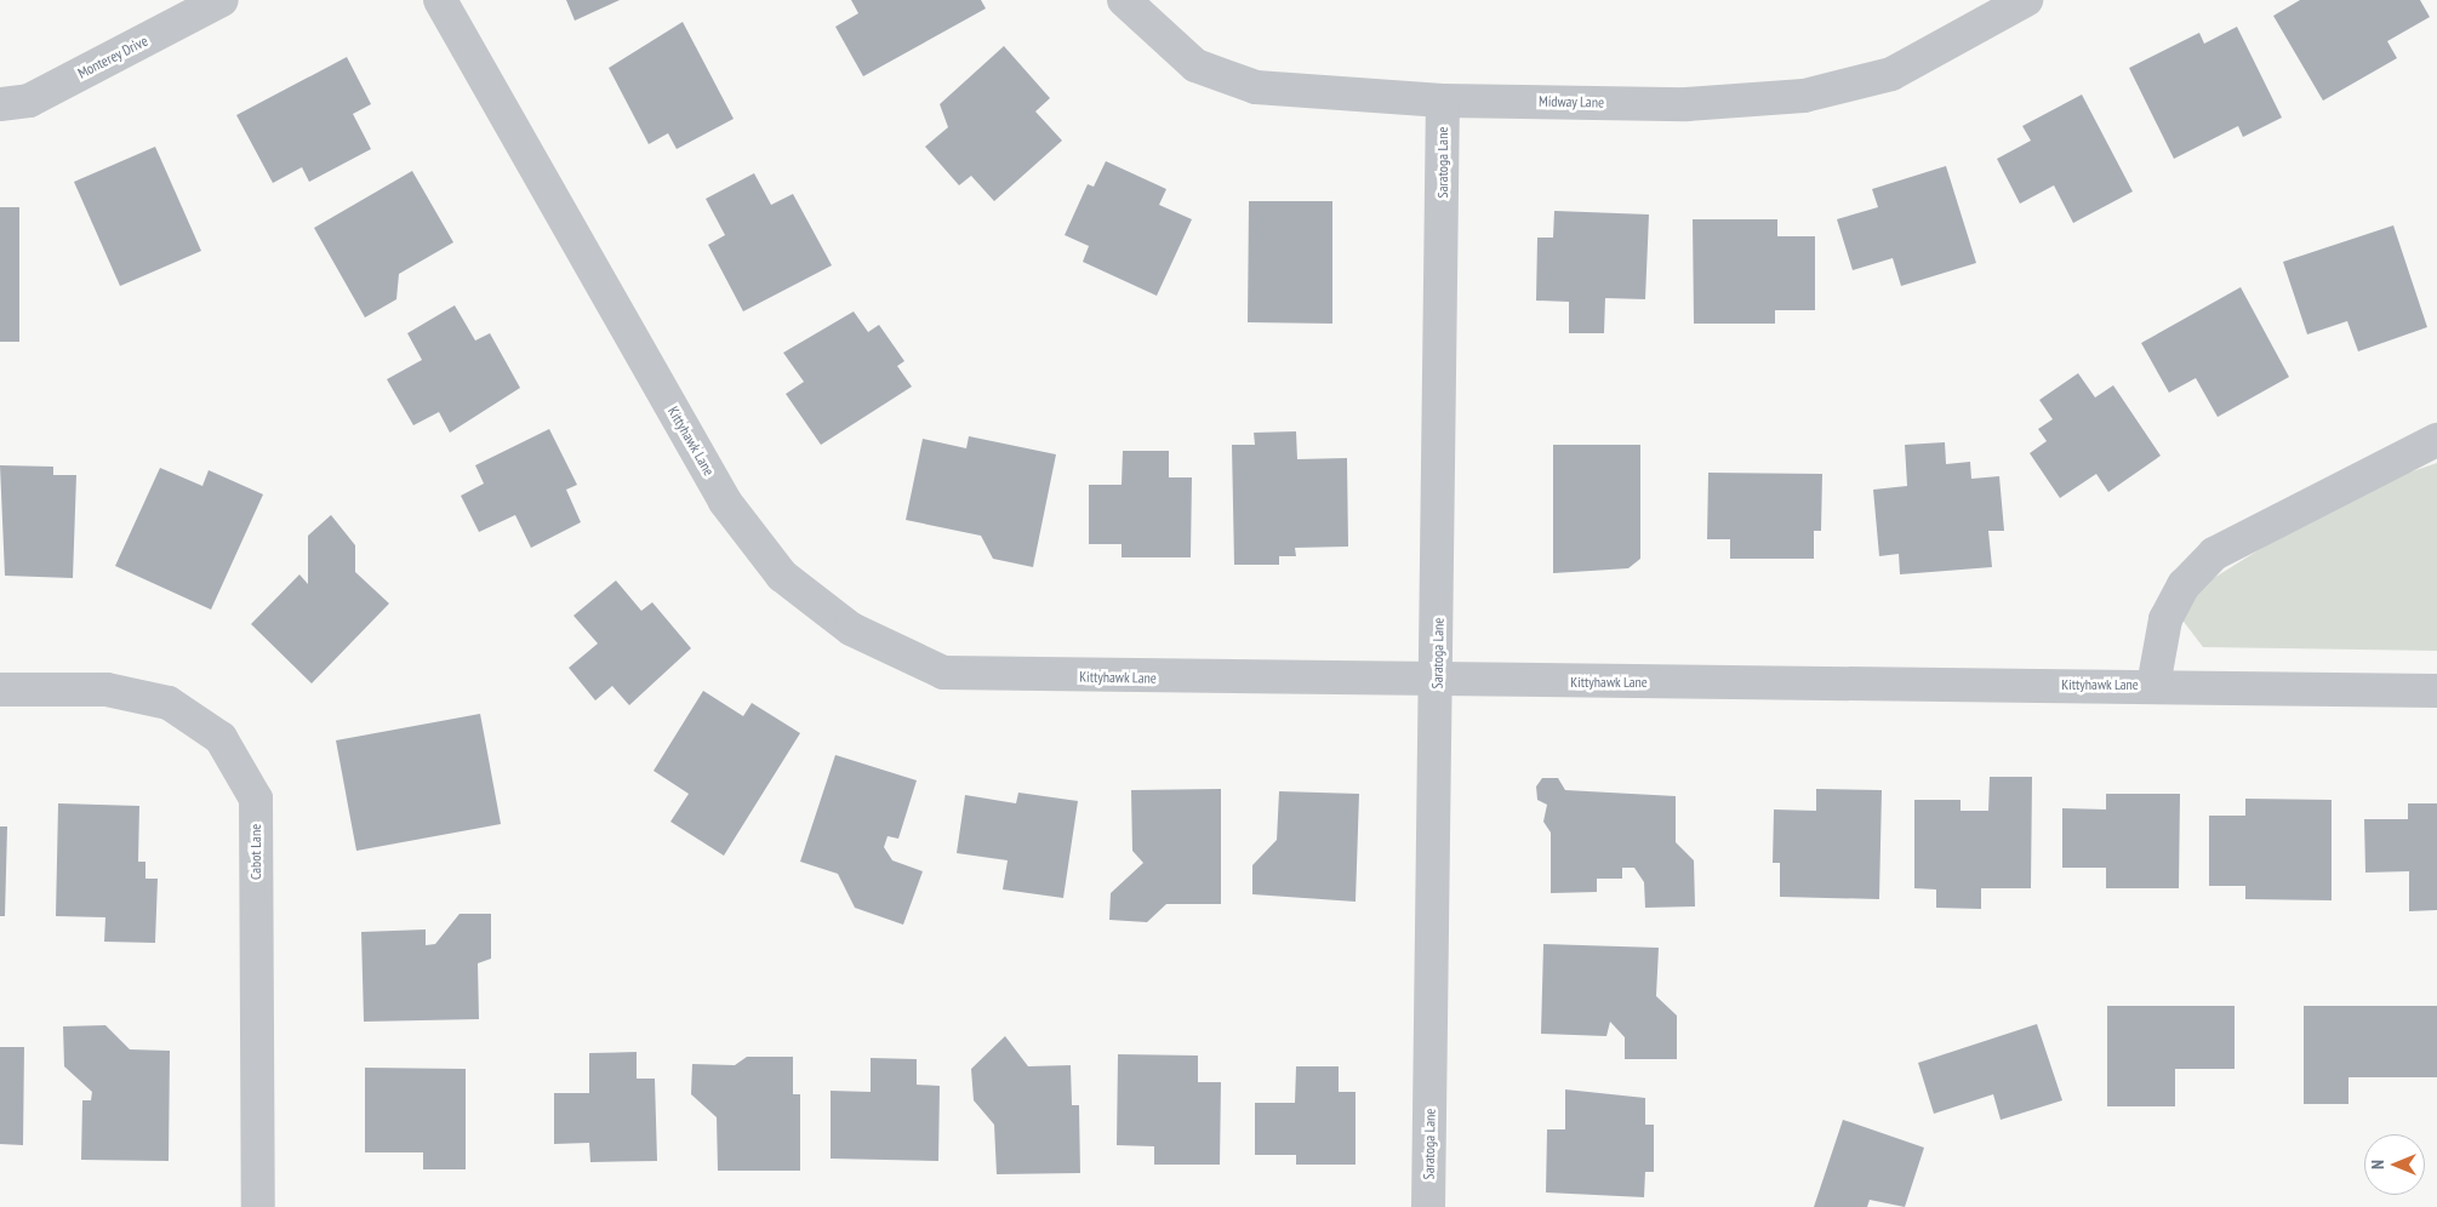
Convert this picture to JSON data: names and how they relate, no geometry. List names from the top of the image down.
{
  "streets": {
    "street": [
      "Monterey Drive",
      "Midway Lane",
      "Saratoga Lane",
      "Kittyhawk Lane",
      "Cabot Lane"
    ]
  },
  "crossings": [
    ["Midway Lane", "Saratoga Lane"],
    ["Saratoga Lane", "Kittyhawk Lane"]
  ],
  "north": "left"
}
